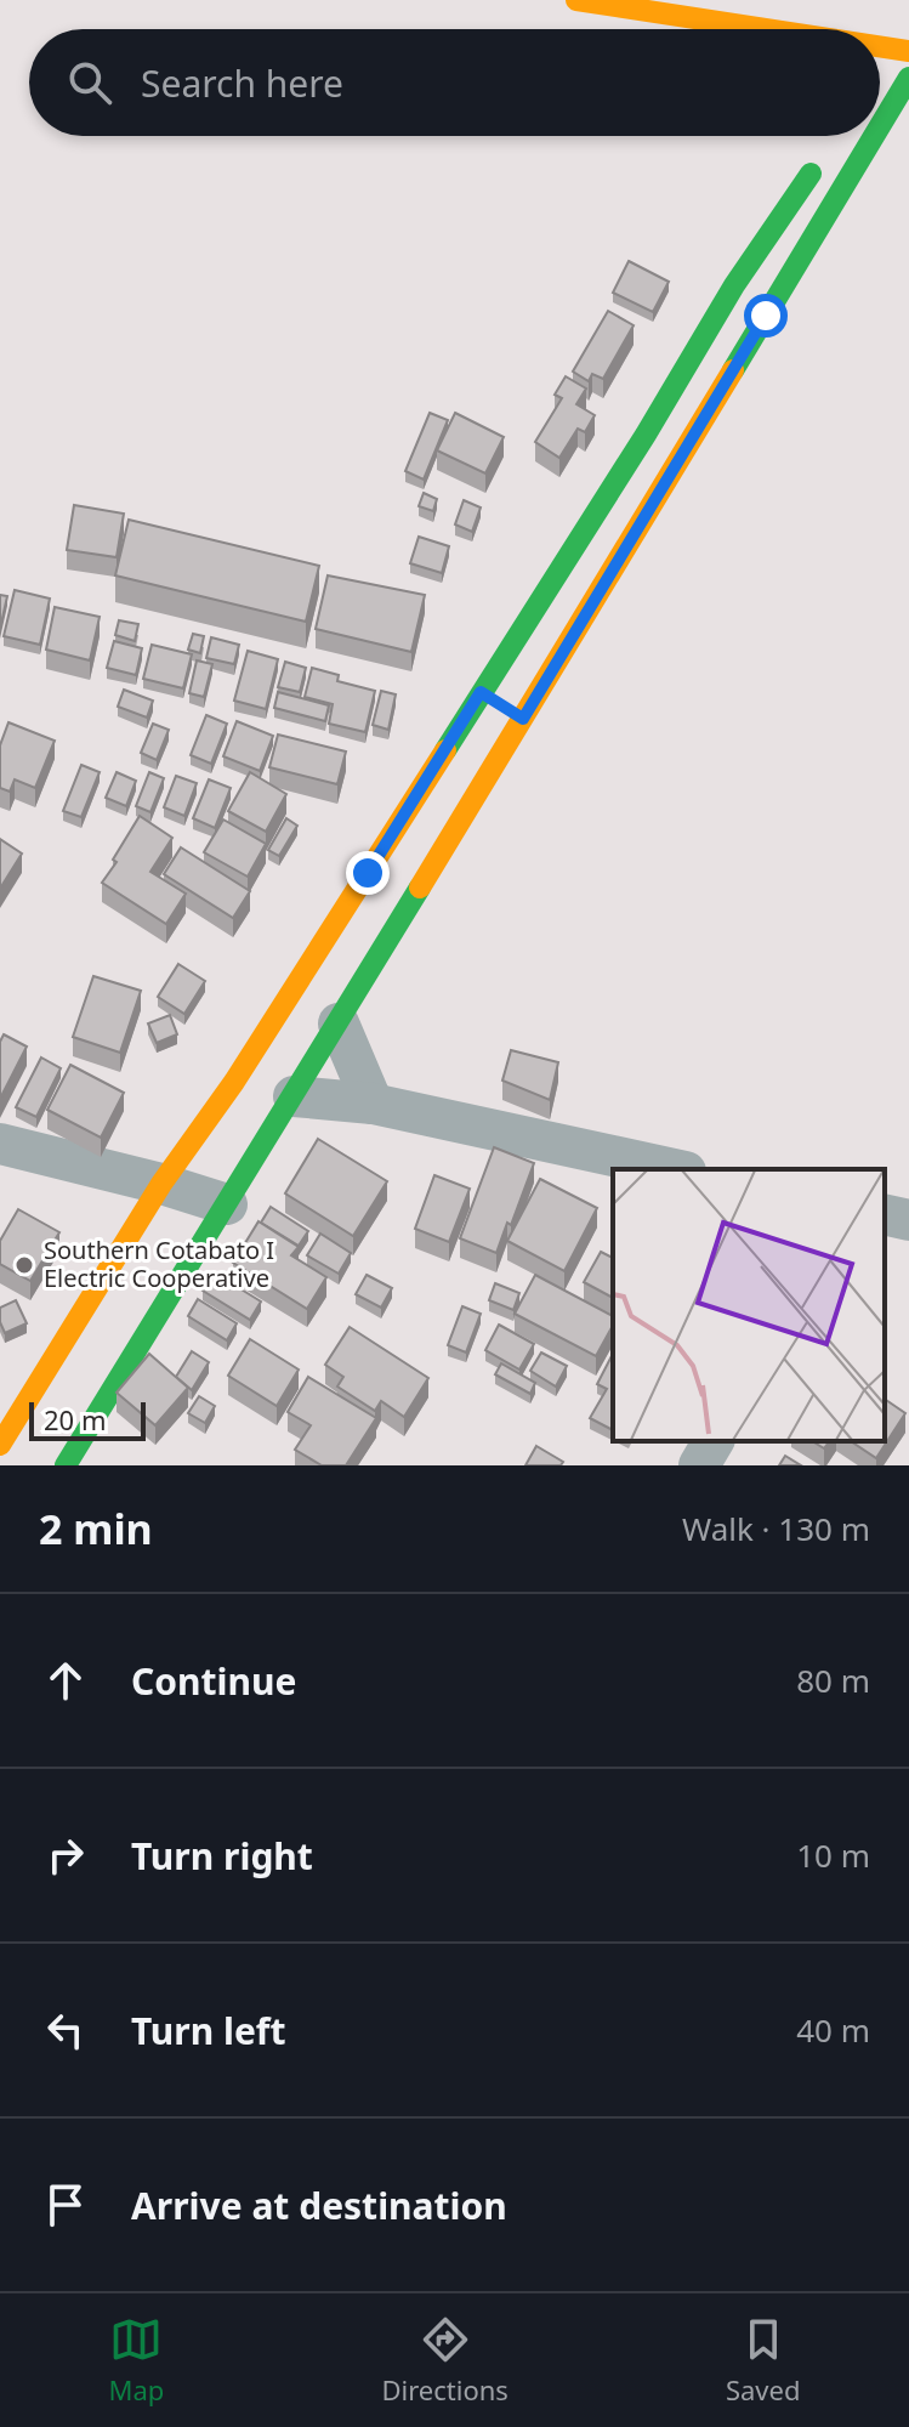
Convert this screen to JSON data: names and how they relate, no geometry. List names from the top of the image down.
{
  "places": ["Southern Cotabato I Electric Cooperative"],
  "scale_bar": "20 m",
  "page": {
    "search": "Search here",
    "scale": "20 m",
    "heading": ["2 min", "Walk · 130 m"],
    "list": [
      ["Continue", "80 m"],
      ["Turn right", "10 m"],
      ["Turn left", "40 m"],
      "Arrive at destination"
    ],
    "nav": ["Map", "Directions", "Saved"]
  }
}
